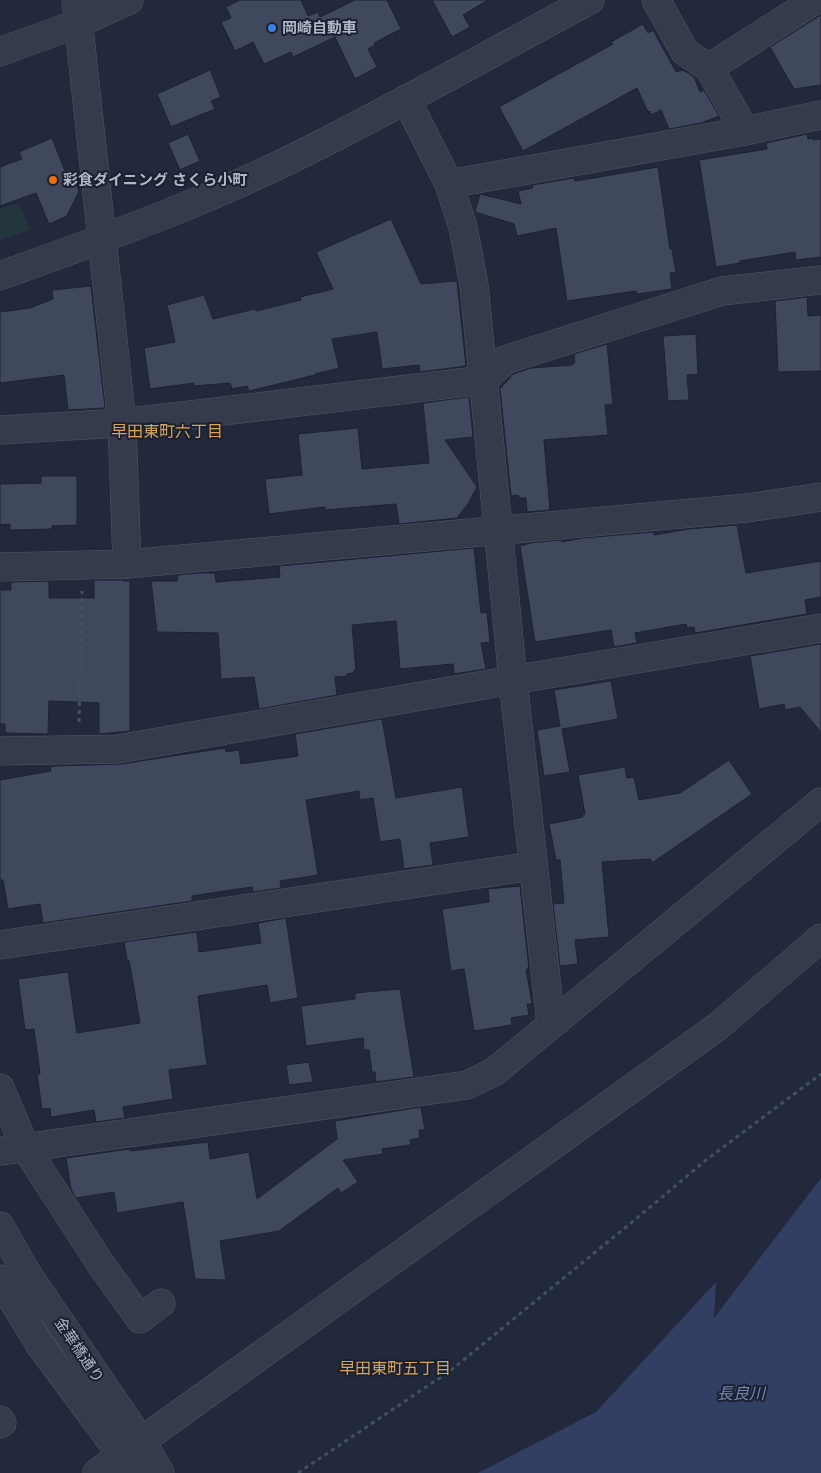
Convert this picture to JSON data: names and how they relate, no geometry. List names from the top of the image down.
{
  "streets": {
    "street": ["金華橋通り"]
  },
  "districts": ["早田東町六丁目", "早田東町五丁目"],
  "water": ["長良川"],
  "places": ["岡崎自動車", "彩食ダイニング さくら小町"]
}
